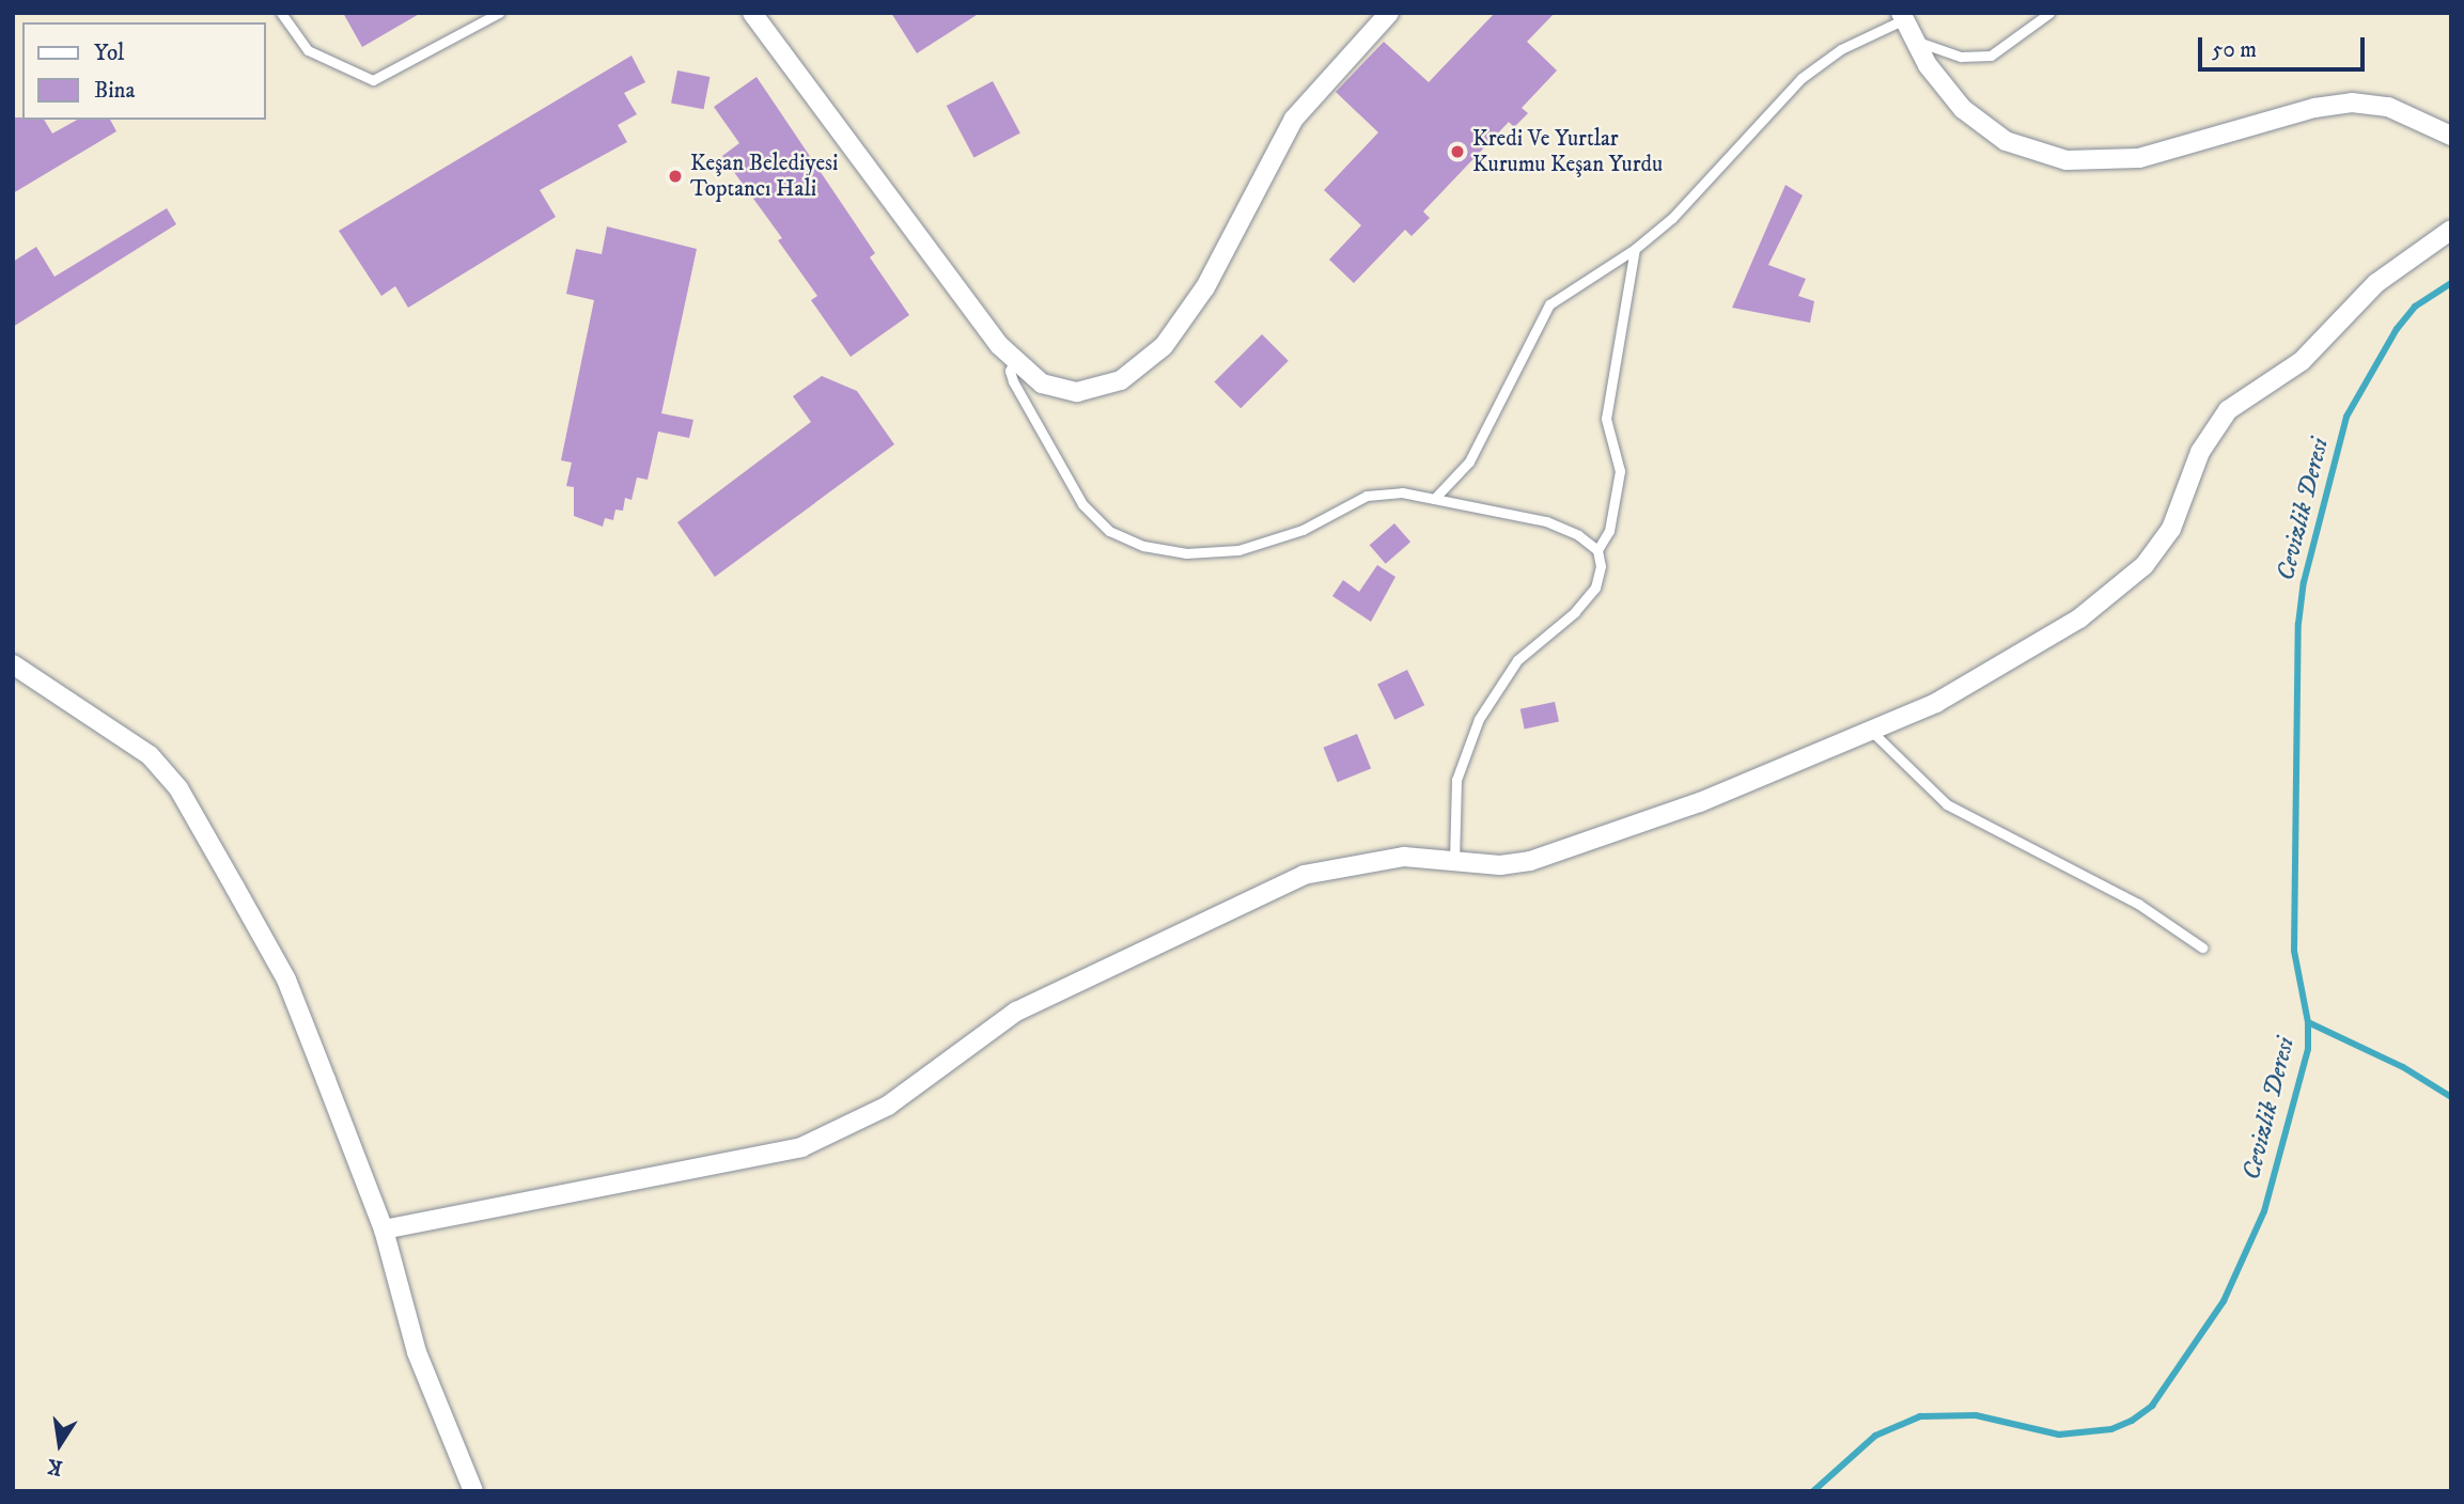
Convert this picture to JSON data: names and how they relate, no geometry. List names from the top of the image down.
{
  "water": ["Cevizlik Deresi"],
  "places": ["Kredi Ve Yurtlar Kurumu Keşan Yurdu", "Keşan Belediyesi Toptancı Hali"],
  "legend": ["Yol", "Bina"],
  "scale_bar": "50 m",
  "north": "bottom"
}
